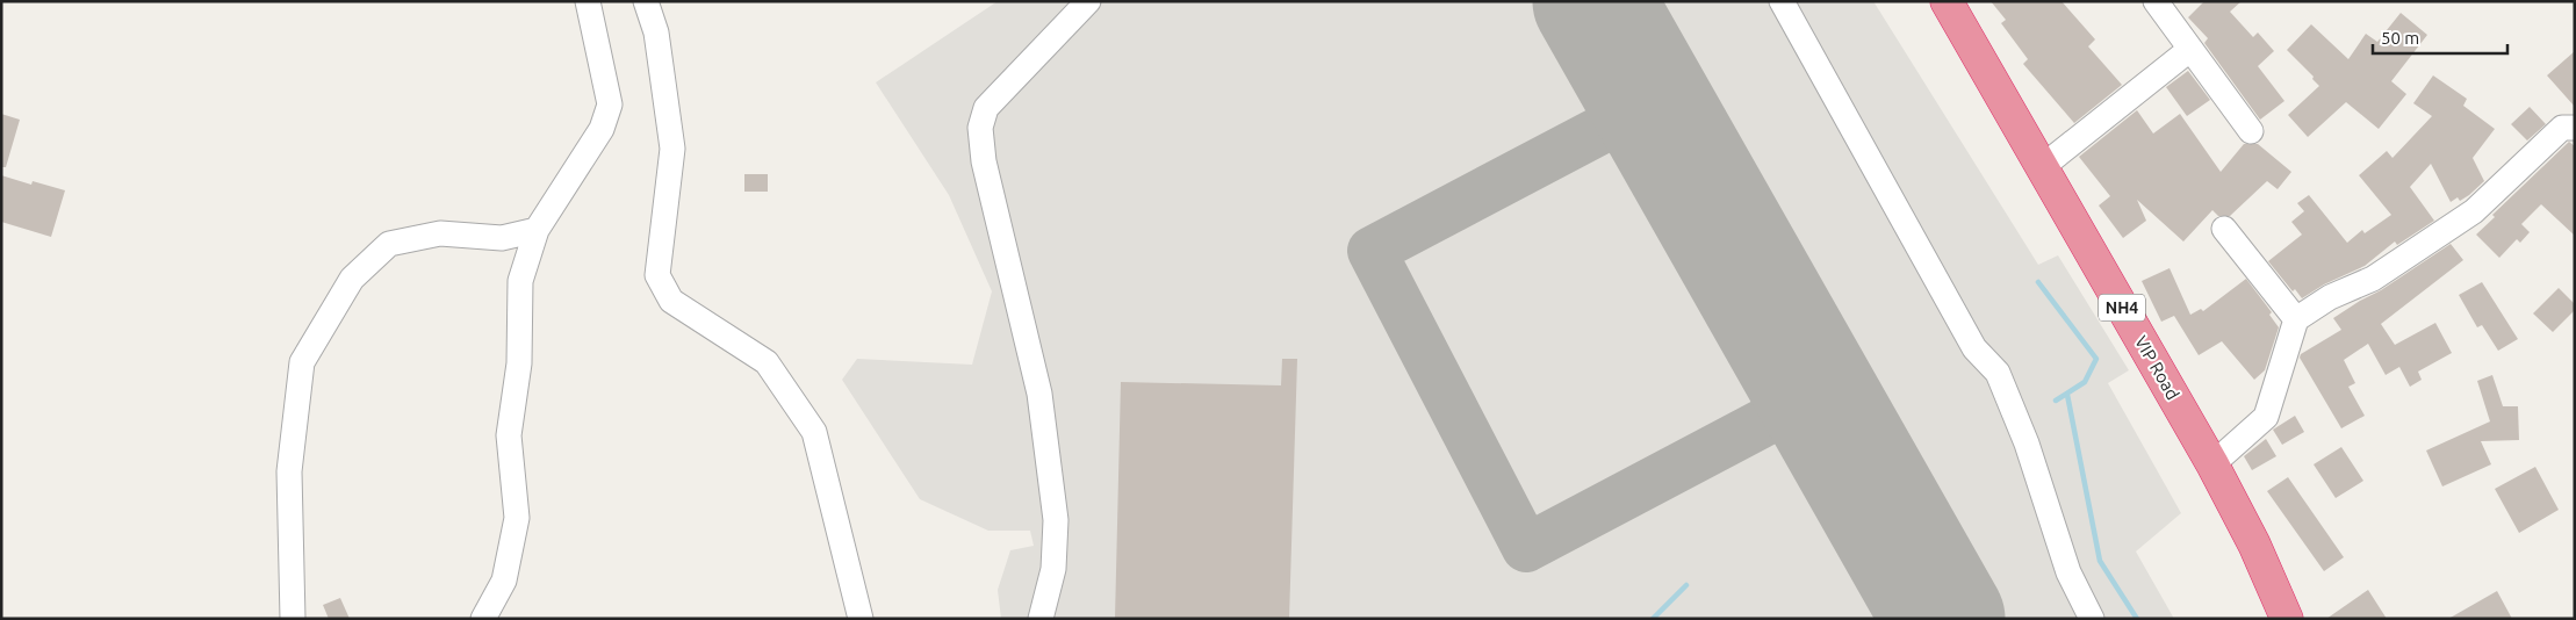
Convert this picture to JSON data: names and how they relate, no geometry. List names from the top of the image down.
{
  "streets": {
    "highway": ["NH4", "VIP Road"]
  },
  "scale_bar": "50 m"
}
